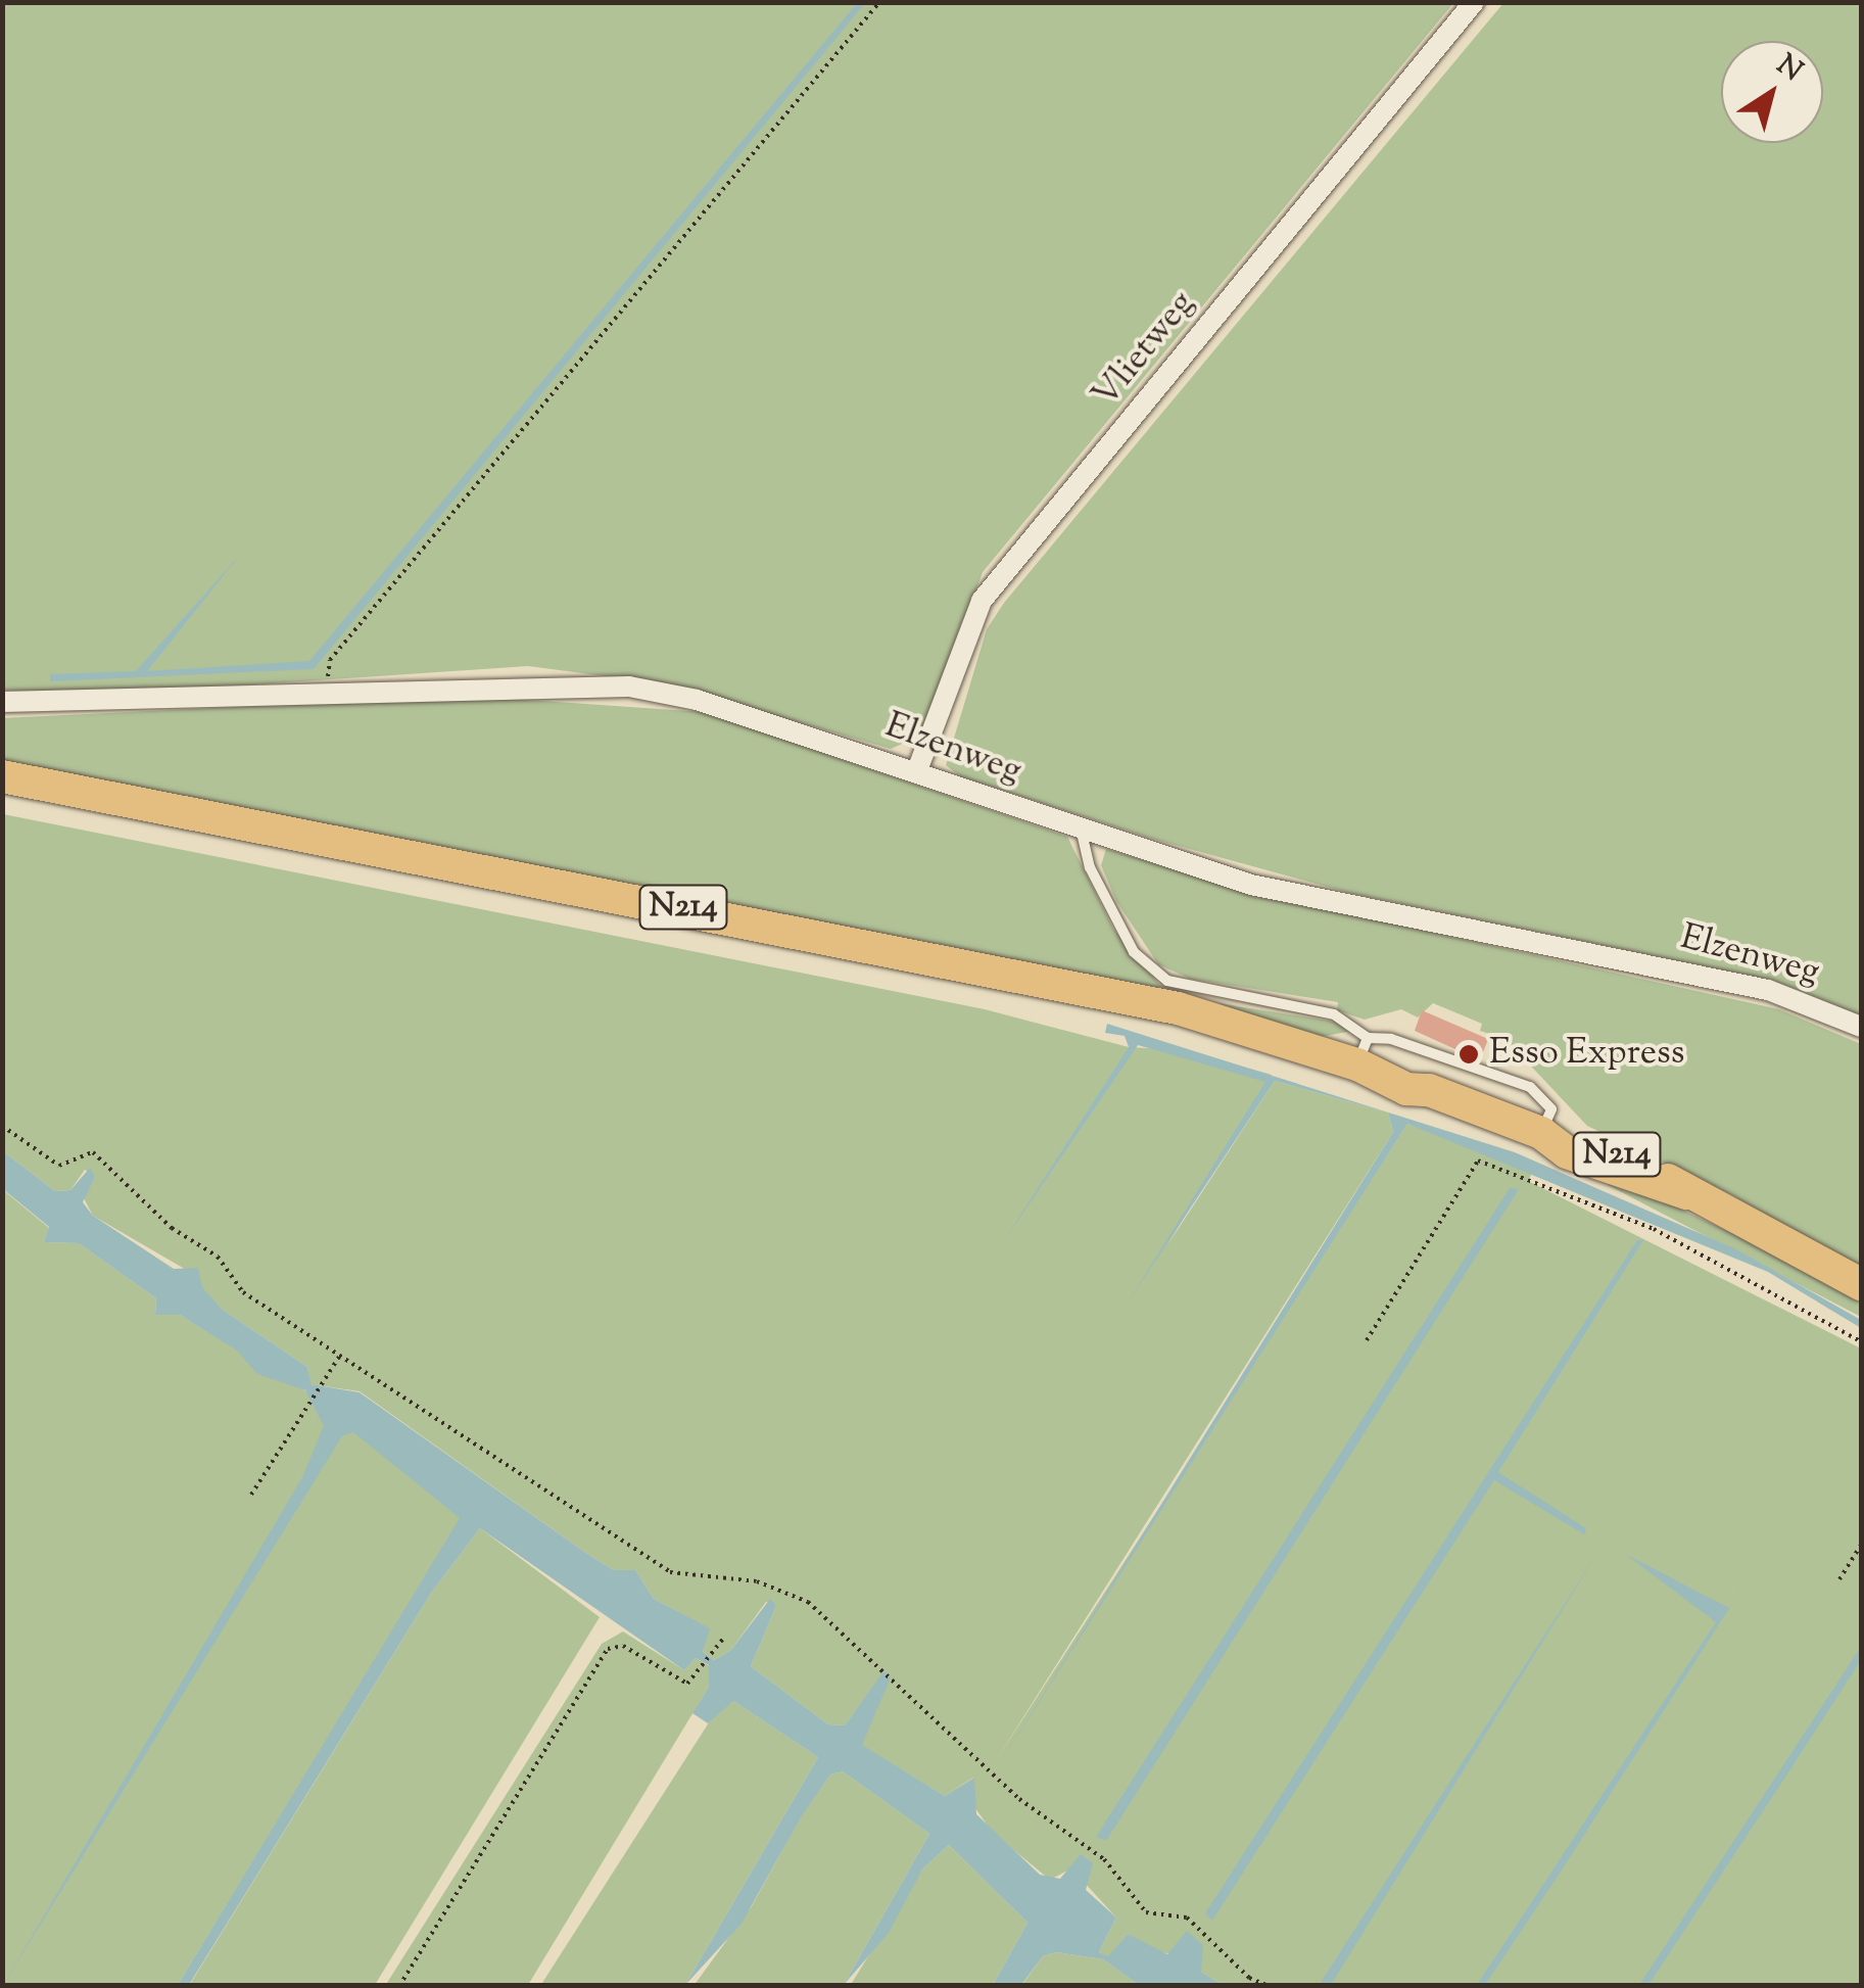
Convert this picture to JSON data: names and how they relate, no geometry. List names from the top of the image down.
{
  "streets": {
    "main road": ["N214"],
    "street": ["Vlietweg", "Elzenweg"]
  },
  "crossings": [
    ["Vlietweg", "Elzenweg"]
  ],
  "places": ["Esso Express"],
  "north": "top right"
}
